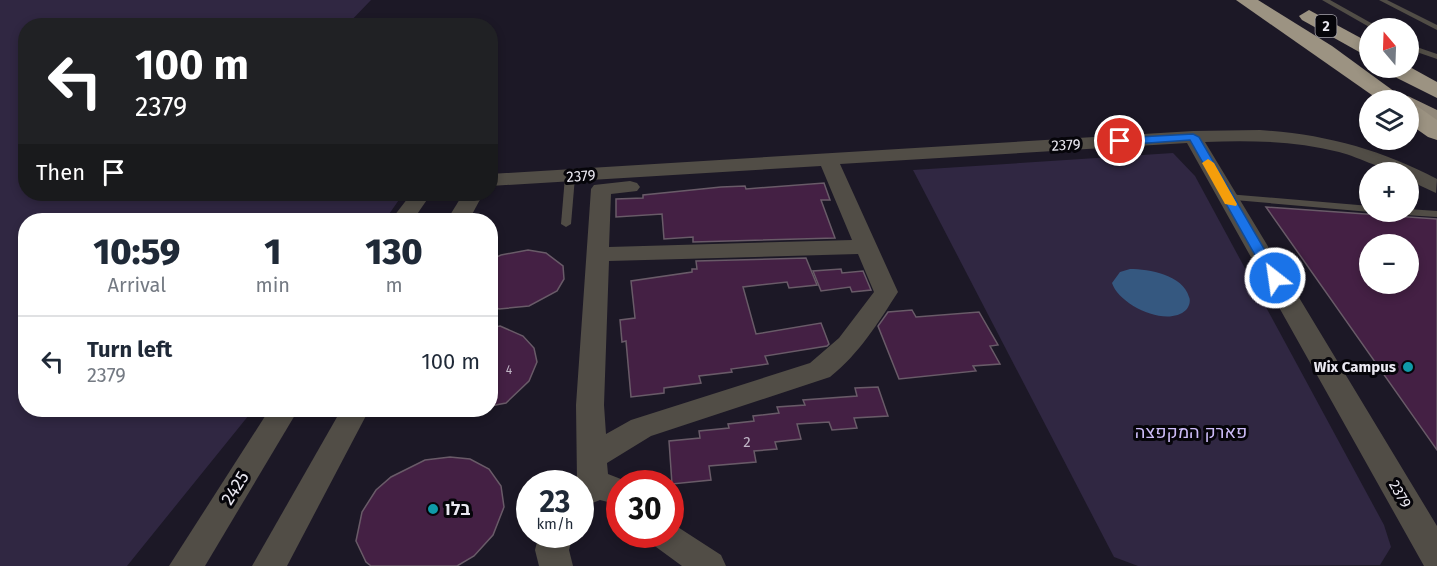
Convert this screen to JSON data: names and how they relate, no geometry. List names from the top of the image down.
{
  "streets": {
    "highway": ["2"],
    "street": ["2379", "2425"]
  },
  "parks": ["פארק המקפצה"],
  "places": ["Wix Campus", "בלו"],
  "house_numbers": ["4", "2"],
  "north": "top",
  "page": {
    "map_buttons": ["+", "−"],
    "turn": ["100 m", "2379"],
    "then": "Then",
    "eta": [
      "10:59",
      "Arrival",
      "1",
      "min",
      "130",
      "m"
    ],
    "list": [
      {
        "name": "Turn left",
        "note": "2379",
        "value": "100 m"
      }
    ],
    "speed": "23 km/h",
    "limit": "30"
  }
}
